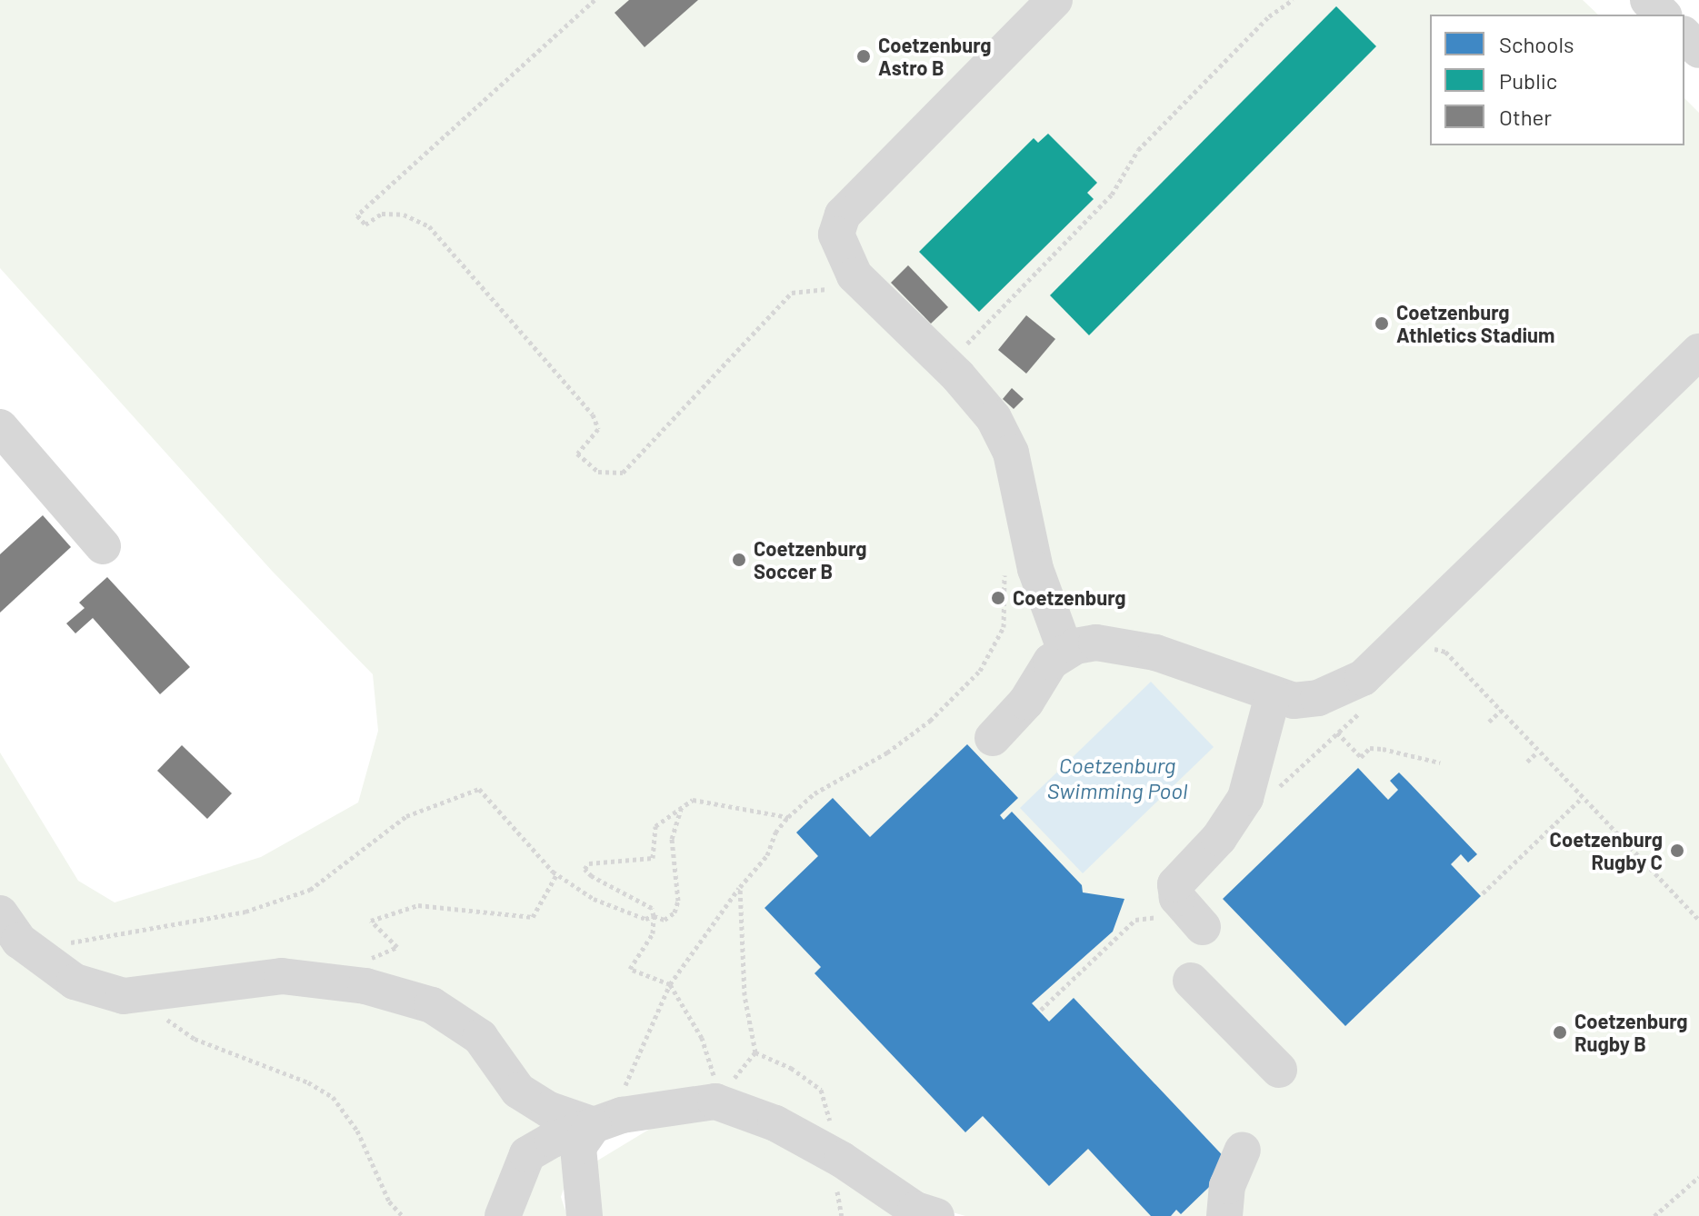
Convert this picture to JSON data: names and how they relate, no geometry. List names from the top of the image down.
{
  "water": ["Coetzenburg Swimming Pool"],
  "places": [
    "Coetzenburg Astro B",
    "Coetzenburg Athletics Stadium",
    "Coetzenburg Soccer B",
    "Coetzenburg",
    "Coetzenburg Rugby C",
    "Coetzenburg Rugby B"
  ],
  "legend": ["Schools", "Public", "Other"]
}
